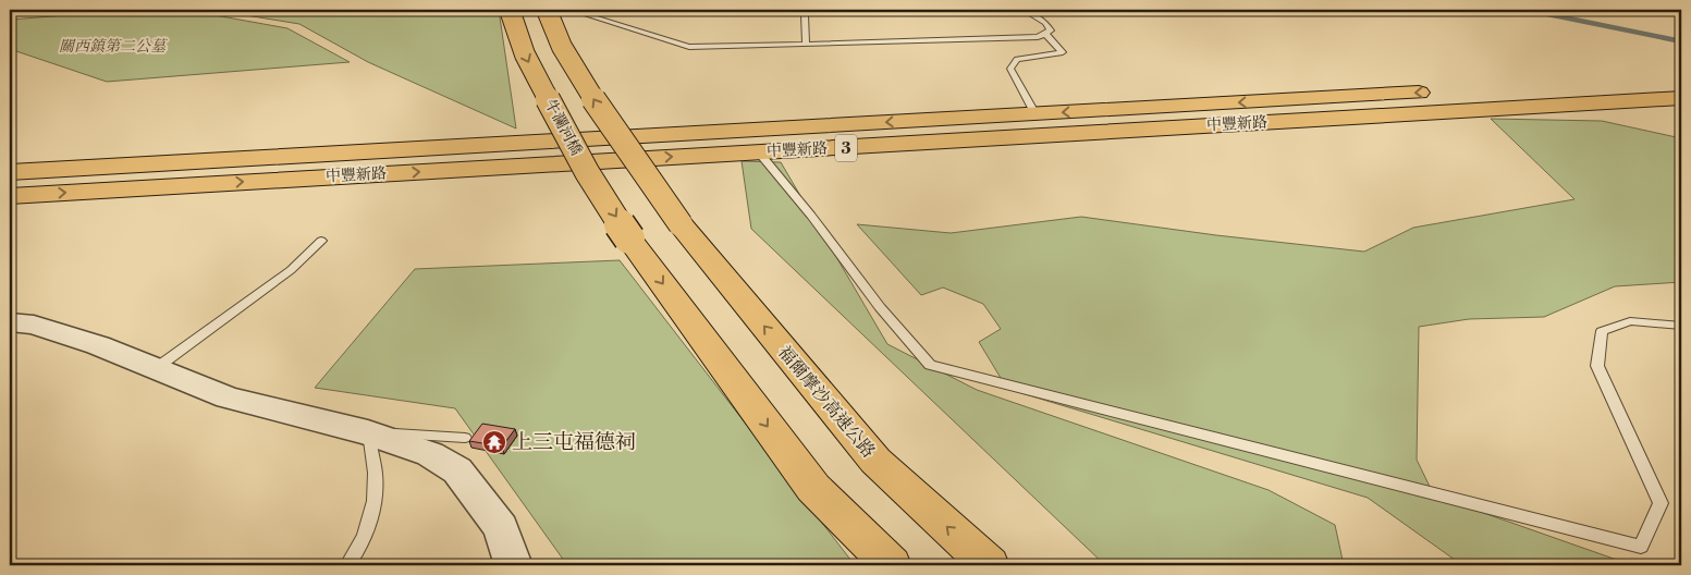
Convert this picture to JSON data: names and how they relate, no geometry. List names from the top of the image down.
{
  "streets": {
    "main road": [
      "中豐新路",
      "牛瀾河橋",
      "3",
      "福爾摩沙高速公路"
    ]
  },
  "one_way": ["牛瀾河橋", "福爾摩沙高速公路"],
  "parks": ["關西鎮第二公墓"],
  "places": {
    "temple": ["上三屯福德祠"]
  }
}
